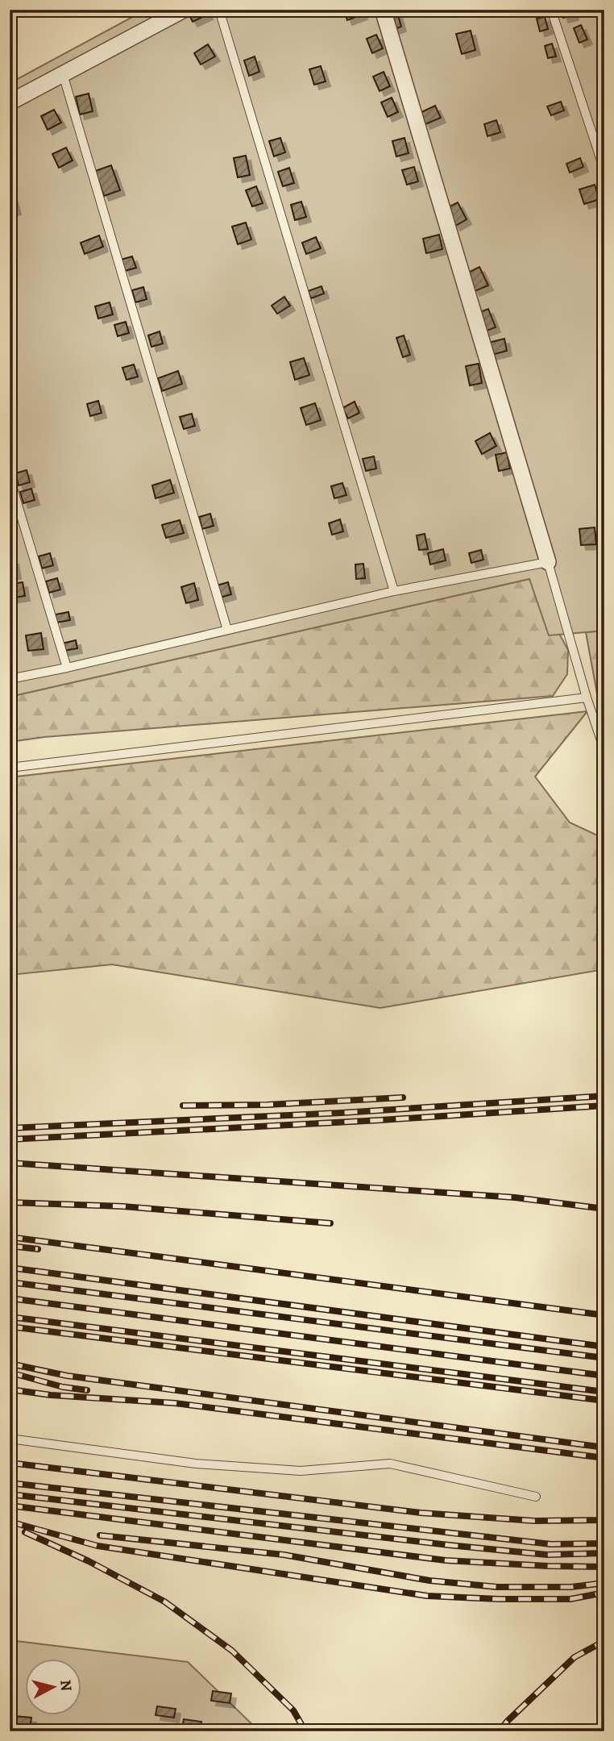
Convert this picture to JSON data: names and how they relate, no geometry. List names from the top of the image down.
{
  "north": "right"
}
